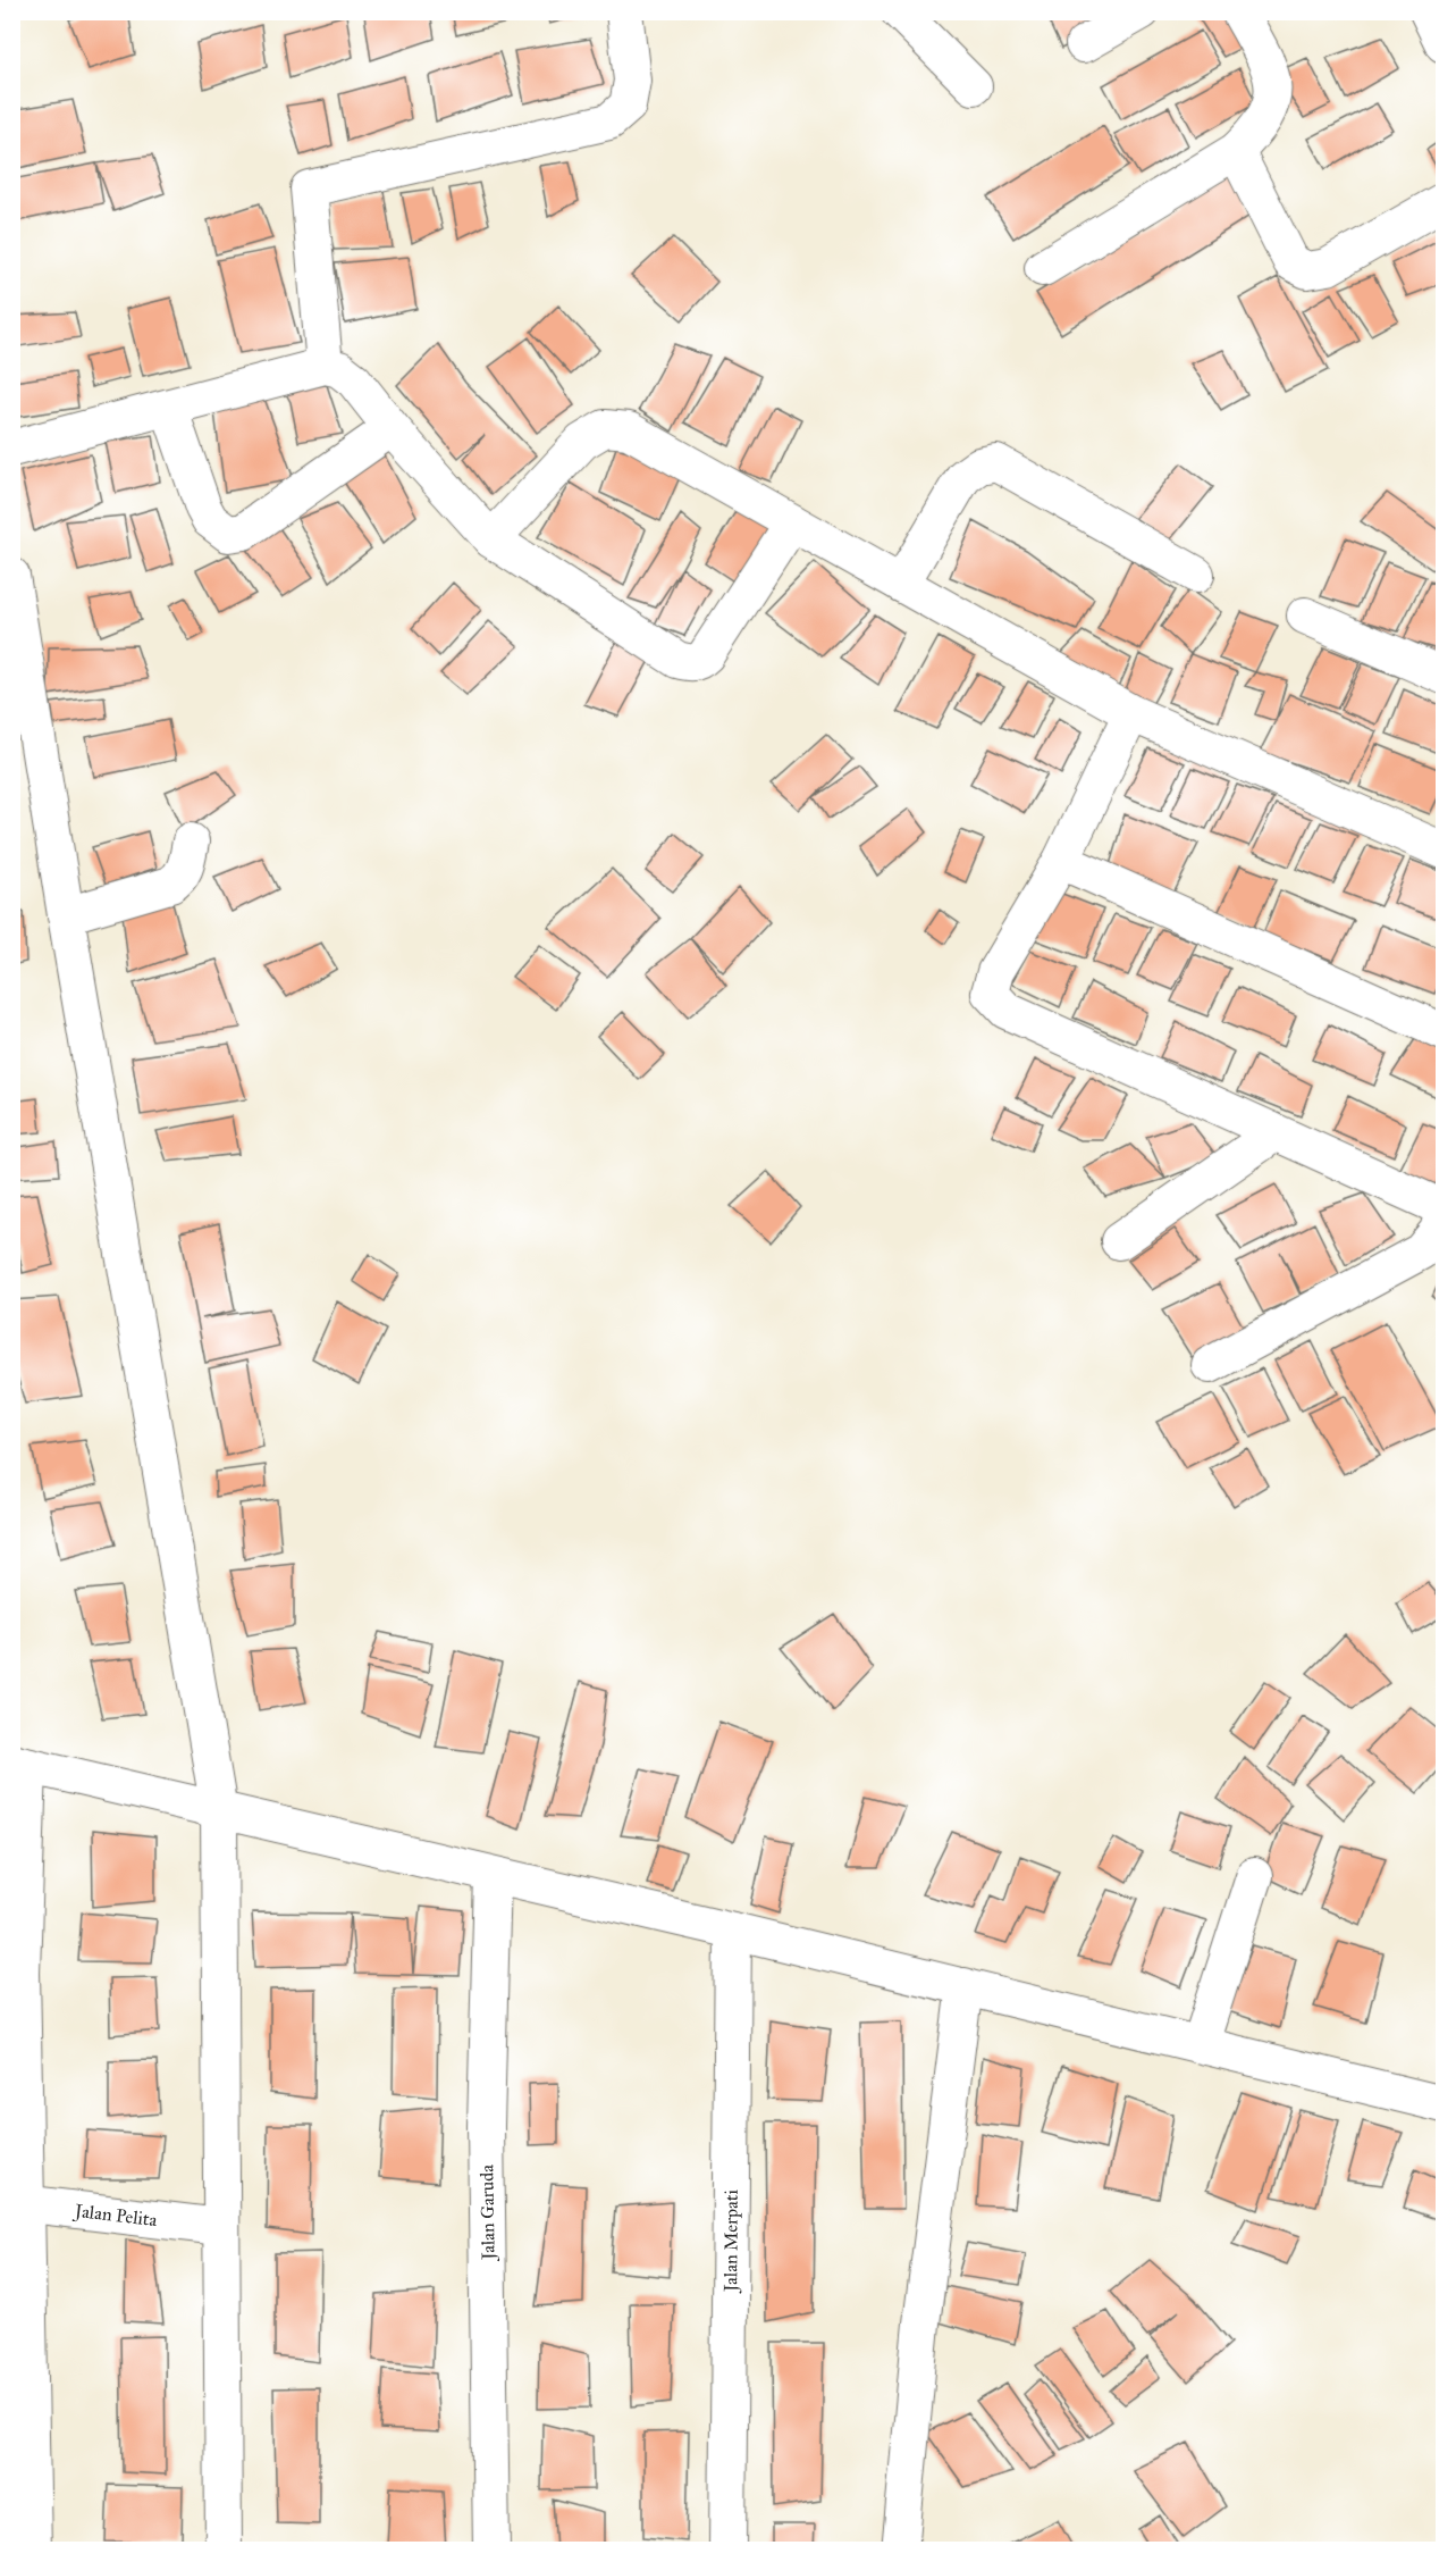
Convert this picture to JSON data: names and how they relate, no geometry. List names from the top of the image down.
{
  "streets": {
    "street": ["Jalan Garuda", "Jalan Pelita", "Jalan Merpati"]
  }
}
